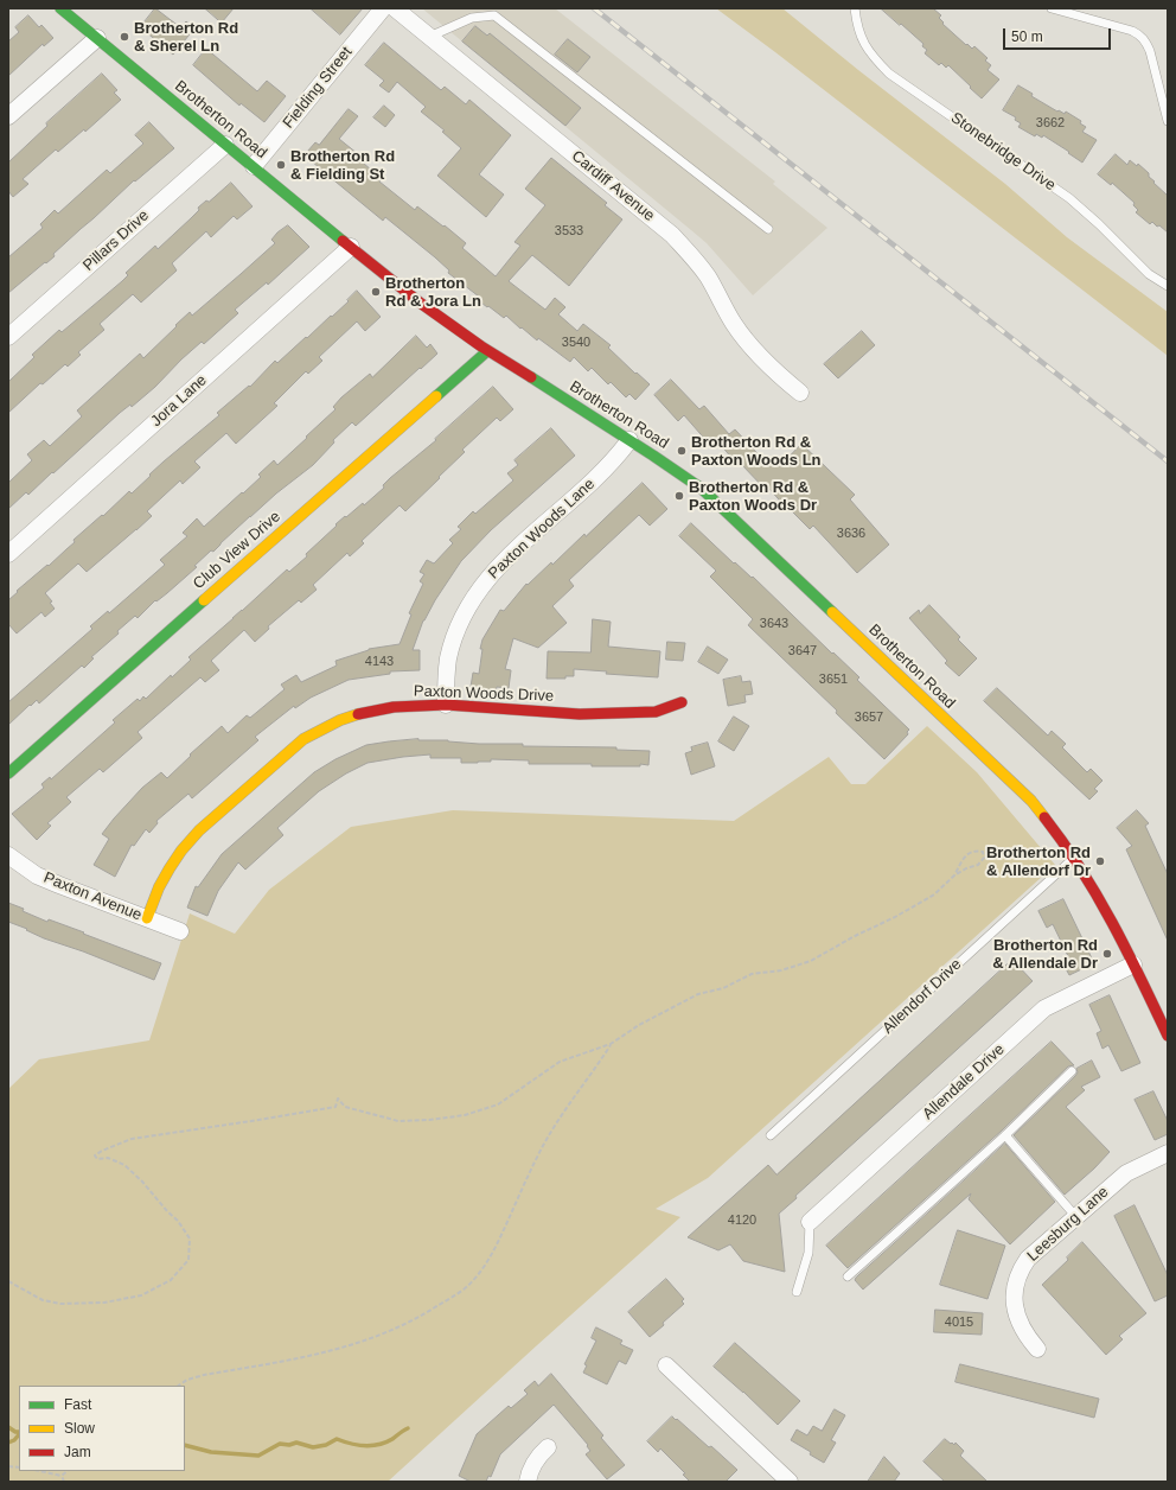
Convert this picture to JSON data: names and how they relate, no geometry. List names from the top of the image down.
{
  "streets": {
    "street": [
      "Fielding Street",
      "Brotherton Road",
      "Cardiff Avenue",
      "Pillars Drive",
      "Jora Lane",
      "Paxton Woods Lane",
      "Club View Drive",
      "Paxton Woods Drive",
      "Paxton Avenue",
      "Allendale Drive",
      "Leesburg Lane"
    ],
    "lane": ["Stonebridge Drive", "Allendorf Drive"]
  },
  "crossings": [
    ["Fielding Street", "Brotherton Road"],
    ["Brotherton Road", "Pillars Drive"],
    ["Brotherton Road", "Jora Lane"],
    ["Brotherton Road", "Paxton Woods Lane"],
    ["Brotherton Road", "Club View Drive"],
    ["Brotherton Road", "Allendorf Drive"],
    ["Brotherton Road", "Allendale Drive"],
    ["Paxton Woods Lane", "Paxton Woods Drive"],
    ["Paxton Woods Drive", "Paxton Avenue"]
  ],
  "places": [
    "Brotherton Rd & Sherel Ln",
    "Brotherton Rd & Fielding St",
    "Brotherton Rd & Jora Ln",
    "Brotherton Rd & Paxton Woods Ln",
    "Brotherton Rd & Paxton Woods Dr",
    "Brotherton Rd & Allendorf Dr",
    "Brotherton Rd & Allendale Dr"
  ],
  "house_numbers": [
    "3662",
    "3533",
    "3540",
    "3636",
    "3643",
    "3647",
    "4143",
    "3651",
    "3657",
    "4120",
    "4015"
  ],
  "legend": ["Fast", "Slow", "Jam"],
  "scale_bar": "50 m"
}
